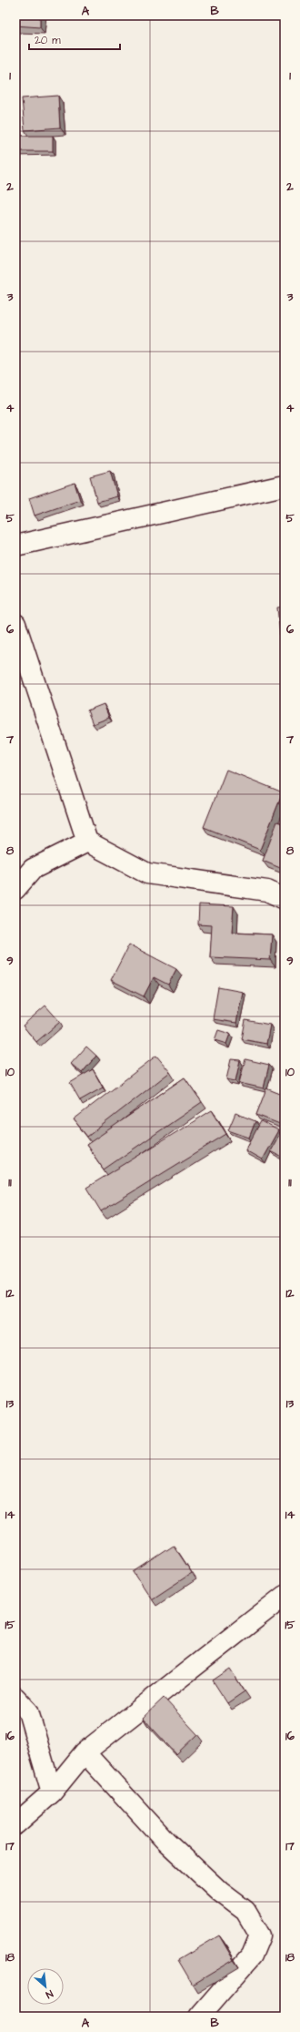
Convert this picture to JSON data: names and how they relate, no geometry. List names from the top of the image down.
{
  "scale_bar": "20 m",
  "north": "bottom right",
  "grid": {
    "columns": ["A", "B"],
    "rows": [
      "1",
      "2",
      "3",
      "4",
      "5",
      "6",
      "7",
      "8",
      "9",
      "10",
      "11",
      "12",
      "13",
      "14",
      "15",
      "16",
      "17",
      "18"
    ]
  }
}
